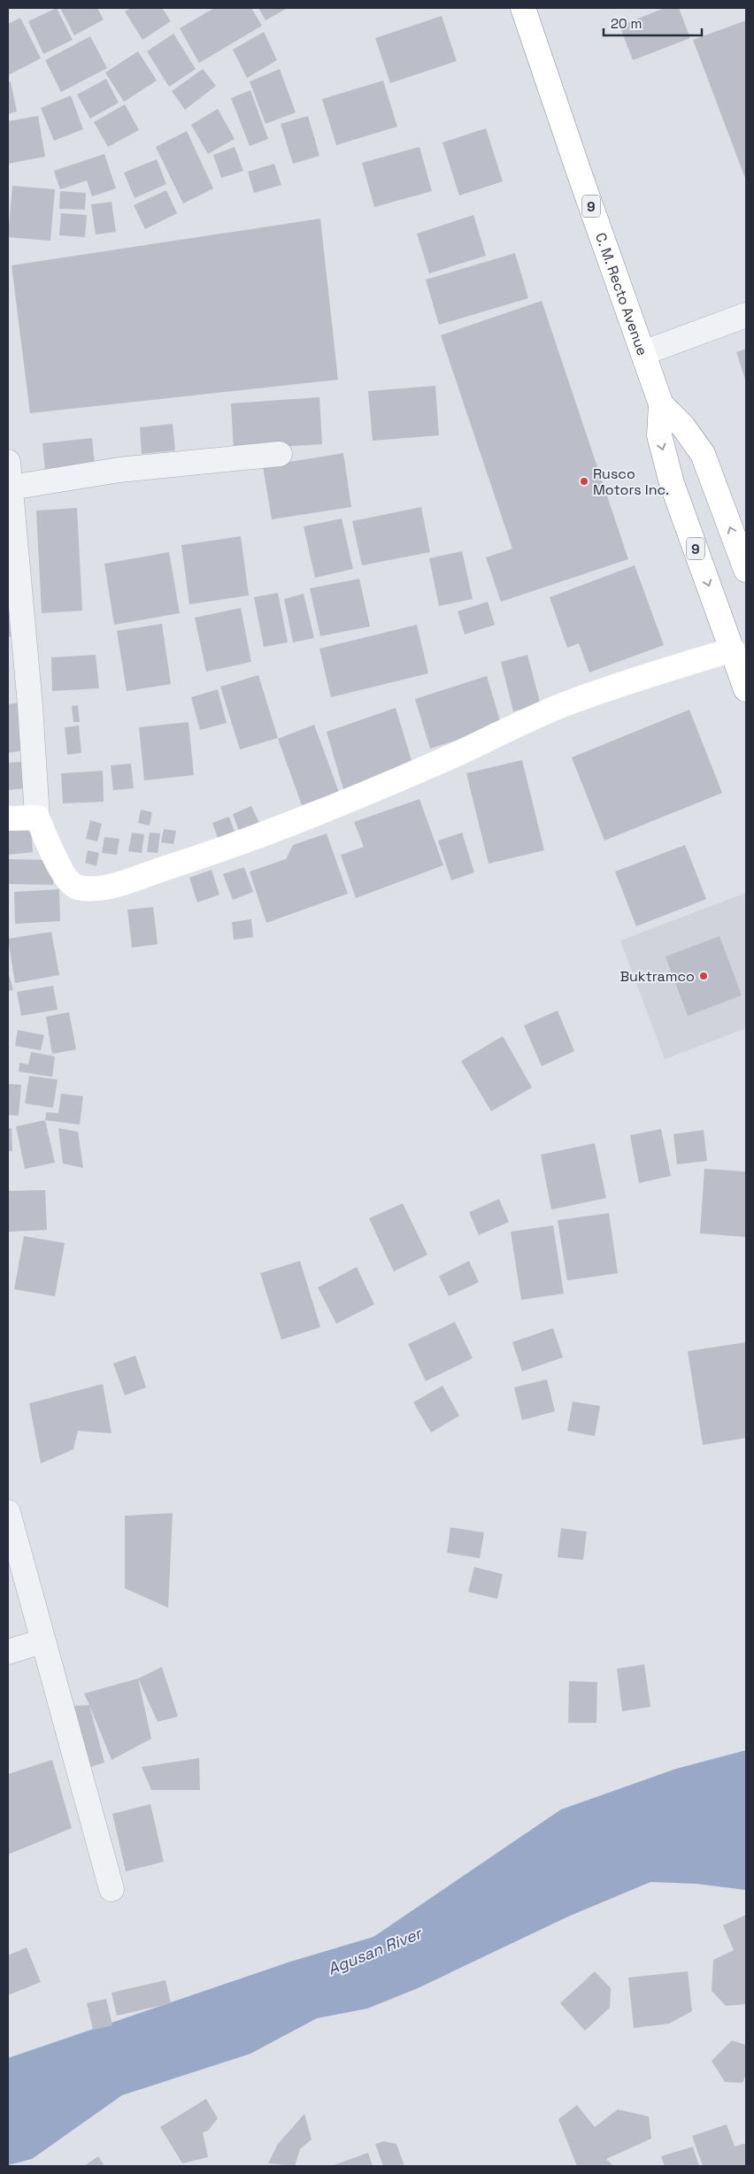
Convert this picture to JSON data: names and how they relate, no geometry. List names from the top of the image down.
{
  "streets": {
    "main road": ["9", "C. M. Recto Avenue"]
  },
  "water": ["Agusan River"],
  "places": ["Rusco Motors Inc.", "Buktramco"],
  "scale_bar": "20 m"
}
